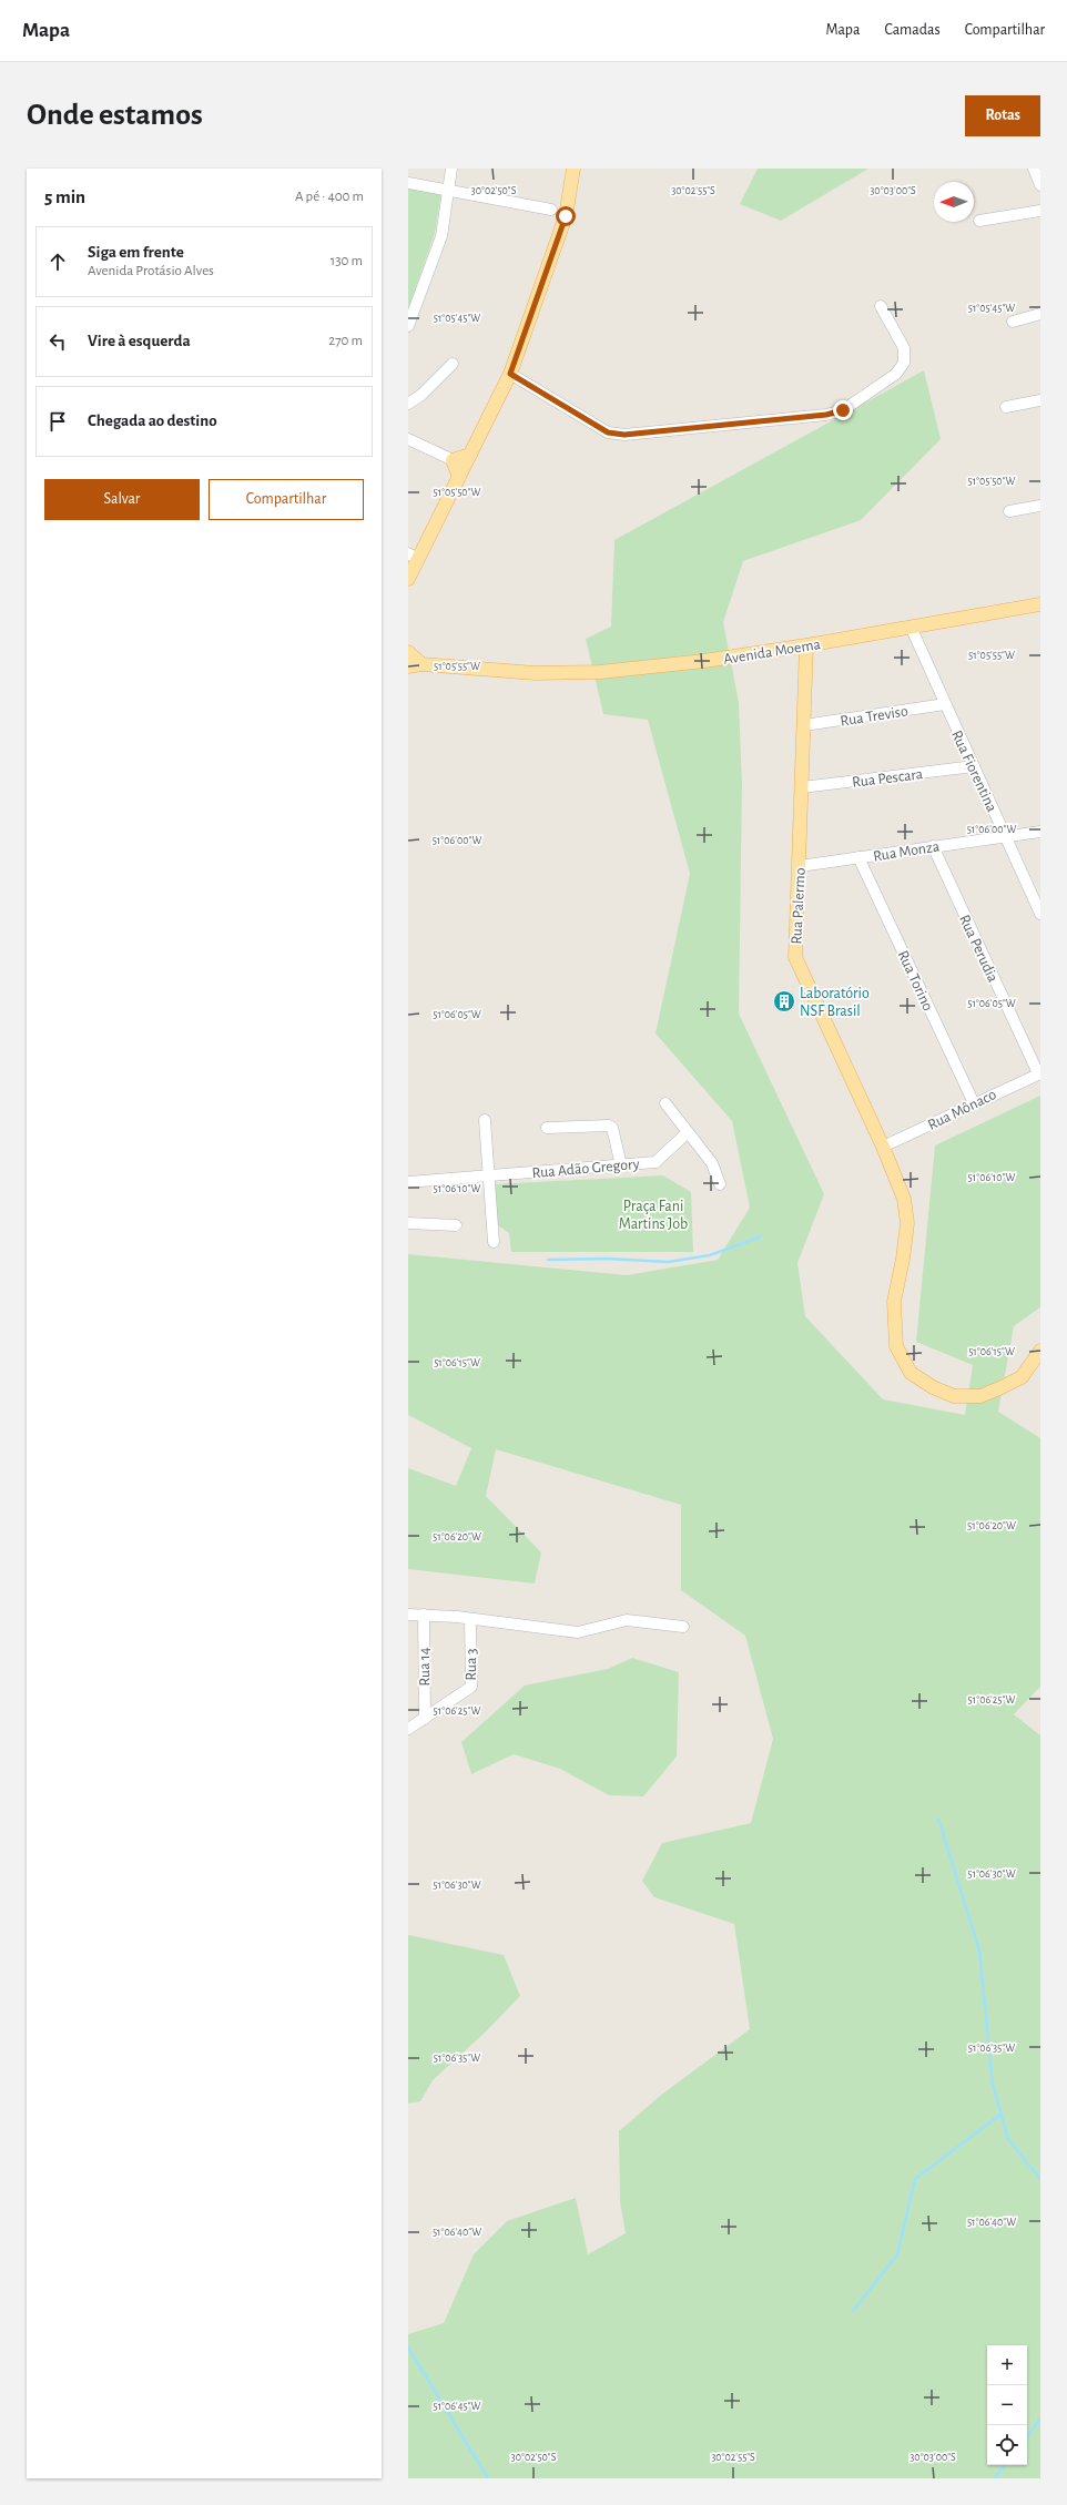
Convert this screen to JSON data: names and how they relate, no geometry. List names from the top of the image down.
{
  "streets": {
    "main road": ["Avenida Moema", "Rua Palermo"],
    "street": [
      "Rua Treviso",
      "Rua Fiorentina",
      "Rua Pescara",
      "Rua Monza",
      "Rua Perudia",
      "Rua Torino",
      "Rua Mônaco",
      "Rua Adão Gregory",
      "Rua 3",
      "Rua 14"
    ]
  },
  "crossings": [
    ["Avenida Moema", "Rua Fiorentina"],
    ["Avenida Moema", "Rua Palermo"],
    ["Rua Treviso", "Rua Fiorentina"],
    ["Rua Treviso", "Rua Palermo"],
    ["Rua Fiorentina", "Rua Pescara"],
    ["Rua Fiorentina", "Rua Monza"],
    ["Rua Pescara", "Rua Palermo"],
    ["Rua Monza", "Rua Palermo"],
    ["Rua Monza", "Rua Perudia"],
    ["Rua Monza", "Rua Torino"],
    ["Rua Palermo", "Rua Mônaco"],
    ["Rua Perudia", "Rua Mônaco"],
    ["Rua Torino", "Rua Mônaco"],
    ["Rua 3", "Rua 14"]
  ],
  "parks": ["Praça Fani Martins Job"],
  "places": {
    "building": ["Laboratório NSF Brasil"]
  },
  "north": "left",
  "page": {
    "header": "Mapa",
    "nav": ["Mapa", "Camadas", "Compartilhar"],
    "buttons": [
      "Rotas",
      ["Salvar", "Compartilhar"]
    ],
    "title": "Onde estamos",
    "heading": ["5 min", "A pé · 400 m"],
    "list": [
      ["Siga em frente", "Avenida Protásio Alves", "130 m"],
      ["Vire à esquerda", "270 m"],
      "Chegada ao destino"
    ],
    "map_buttons": ["+", "−"]
  },
  "coordinates": [
    "30°02'50\"S",
    "30°02'55\"S",
    "30°03'00\"S",
    "51°05'45\"W",
    "51°05'50\"W",
    "51°05'55\"W",
    "51°06'00\"W",
    "51°06'05\"W",
    "51°06'10\"W",
    "51°06'15\"W",
    "51°06'20\"W",
    "51°06'25\"W",
    "51°06'30\"W",
    "51°06'35\"W",
    "51°06'40\"W",
    "51°06'45\"W"
  ]
}
